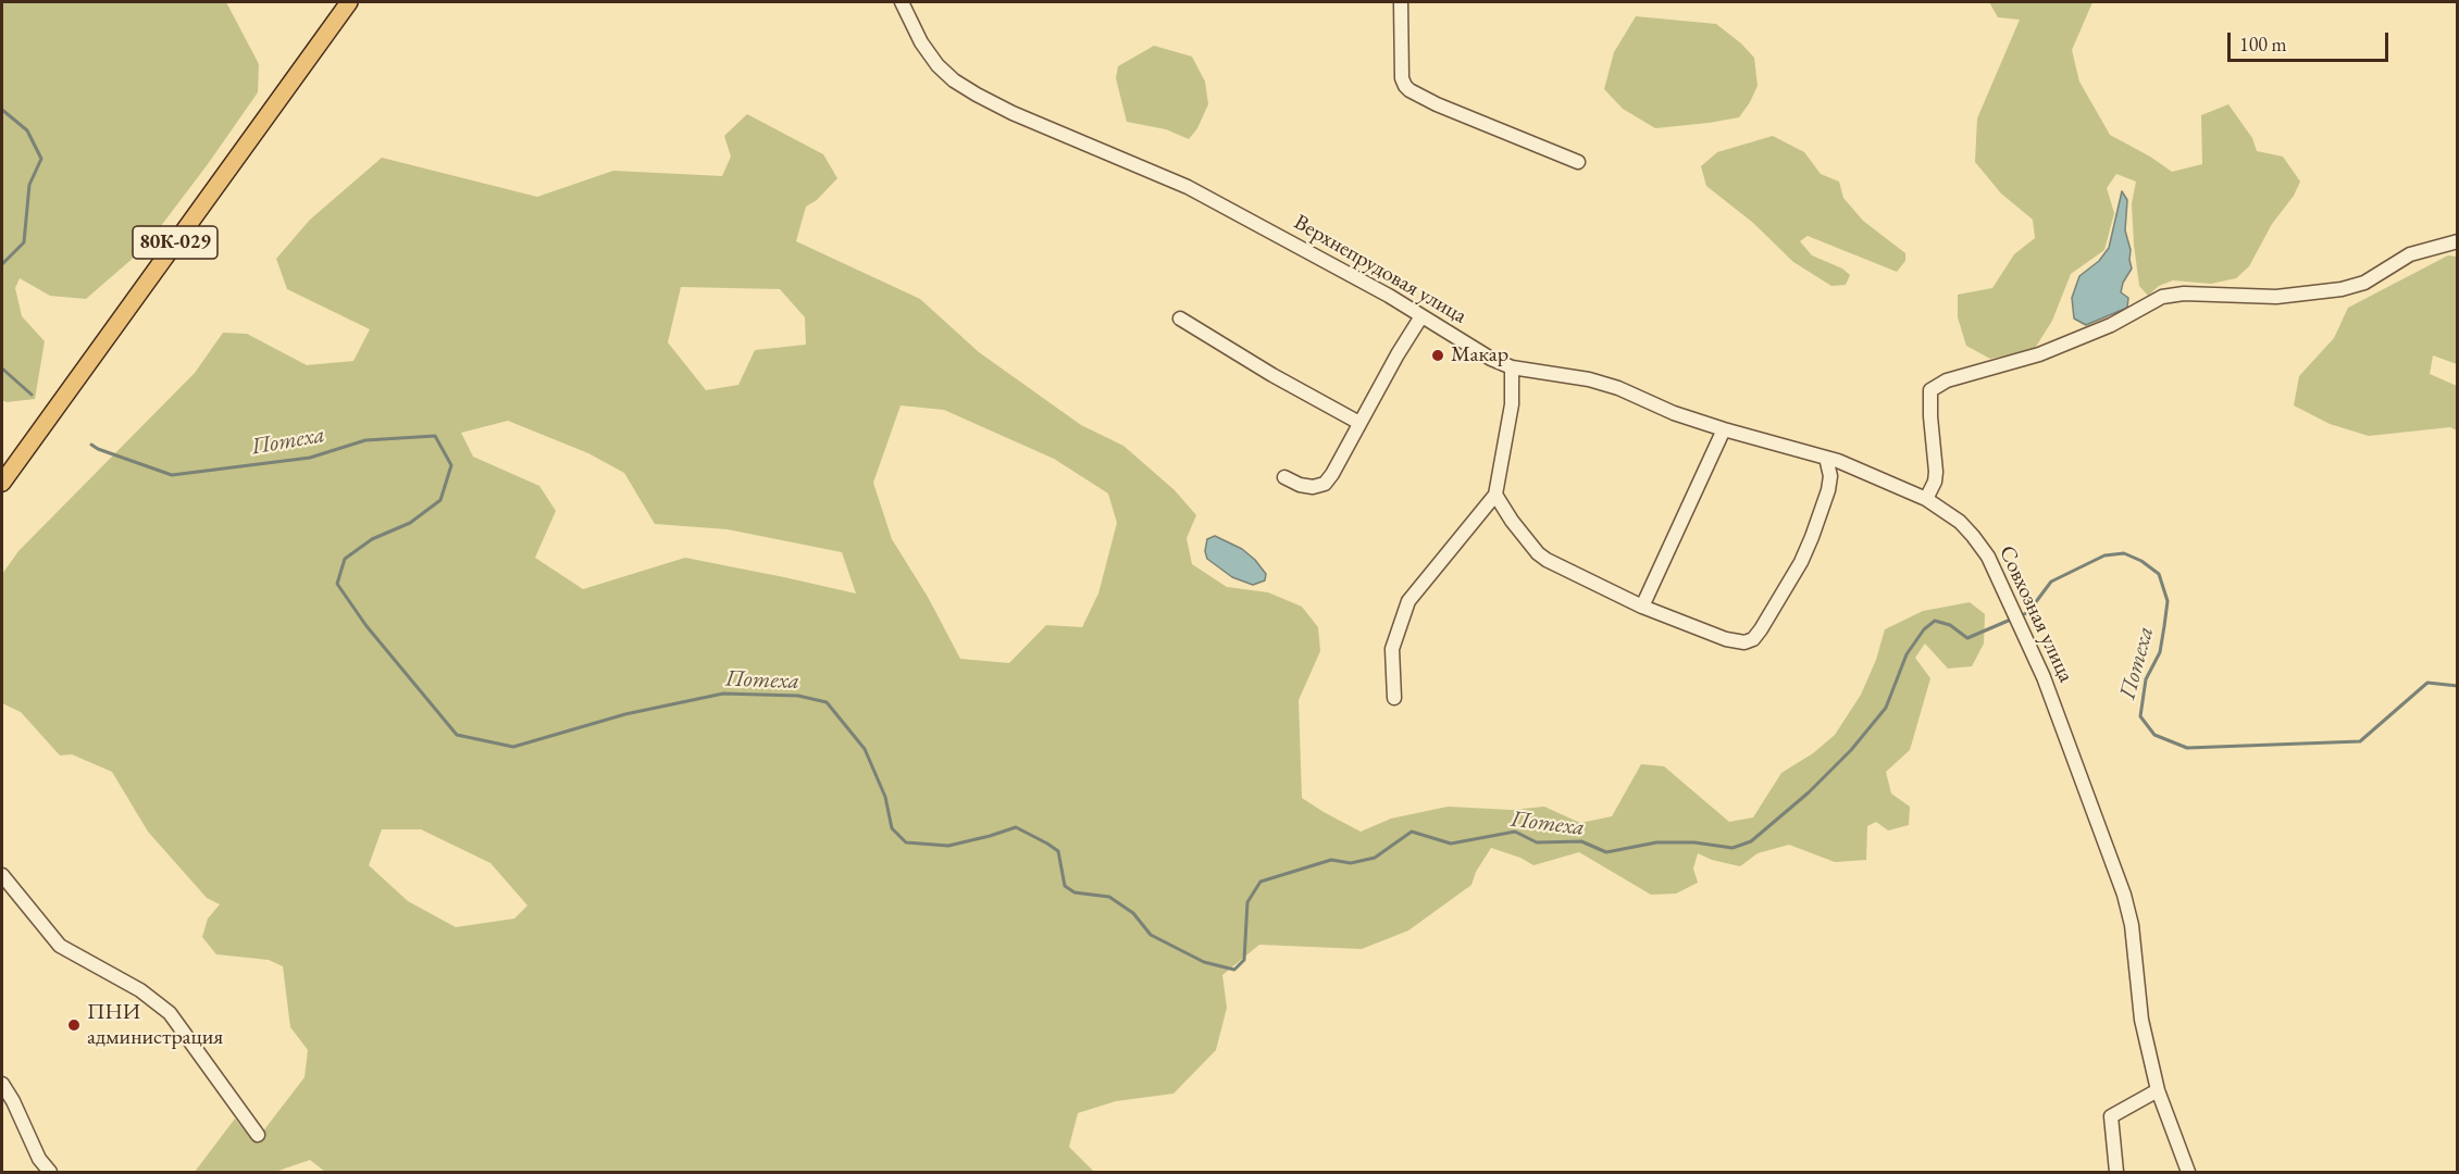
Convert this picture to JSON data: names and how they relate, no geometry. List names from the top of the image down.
{
  "streets": {
    "main road": ["80К-029"],
    "street": ["Верхнепрудовая улица", "Совхозная улица"]
  },
  "crossings": [
    ["Верхнепрудовая улица", "Совхозная улица"]
  ],
  "water": ["Потеха"],
  "places": ["Макар", "ПНИ администрация"],
  "scale_bar": "100 m"
}
